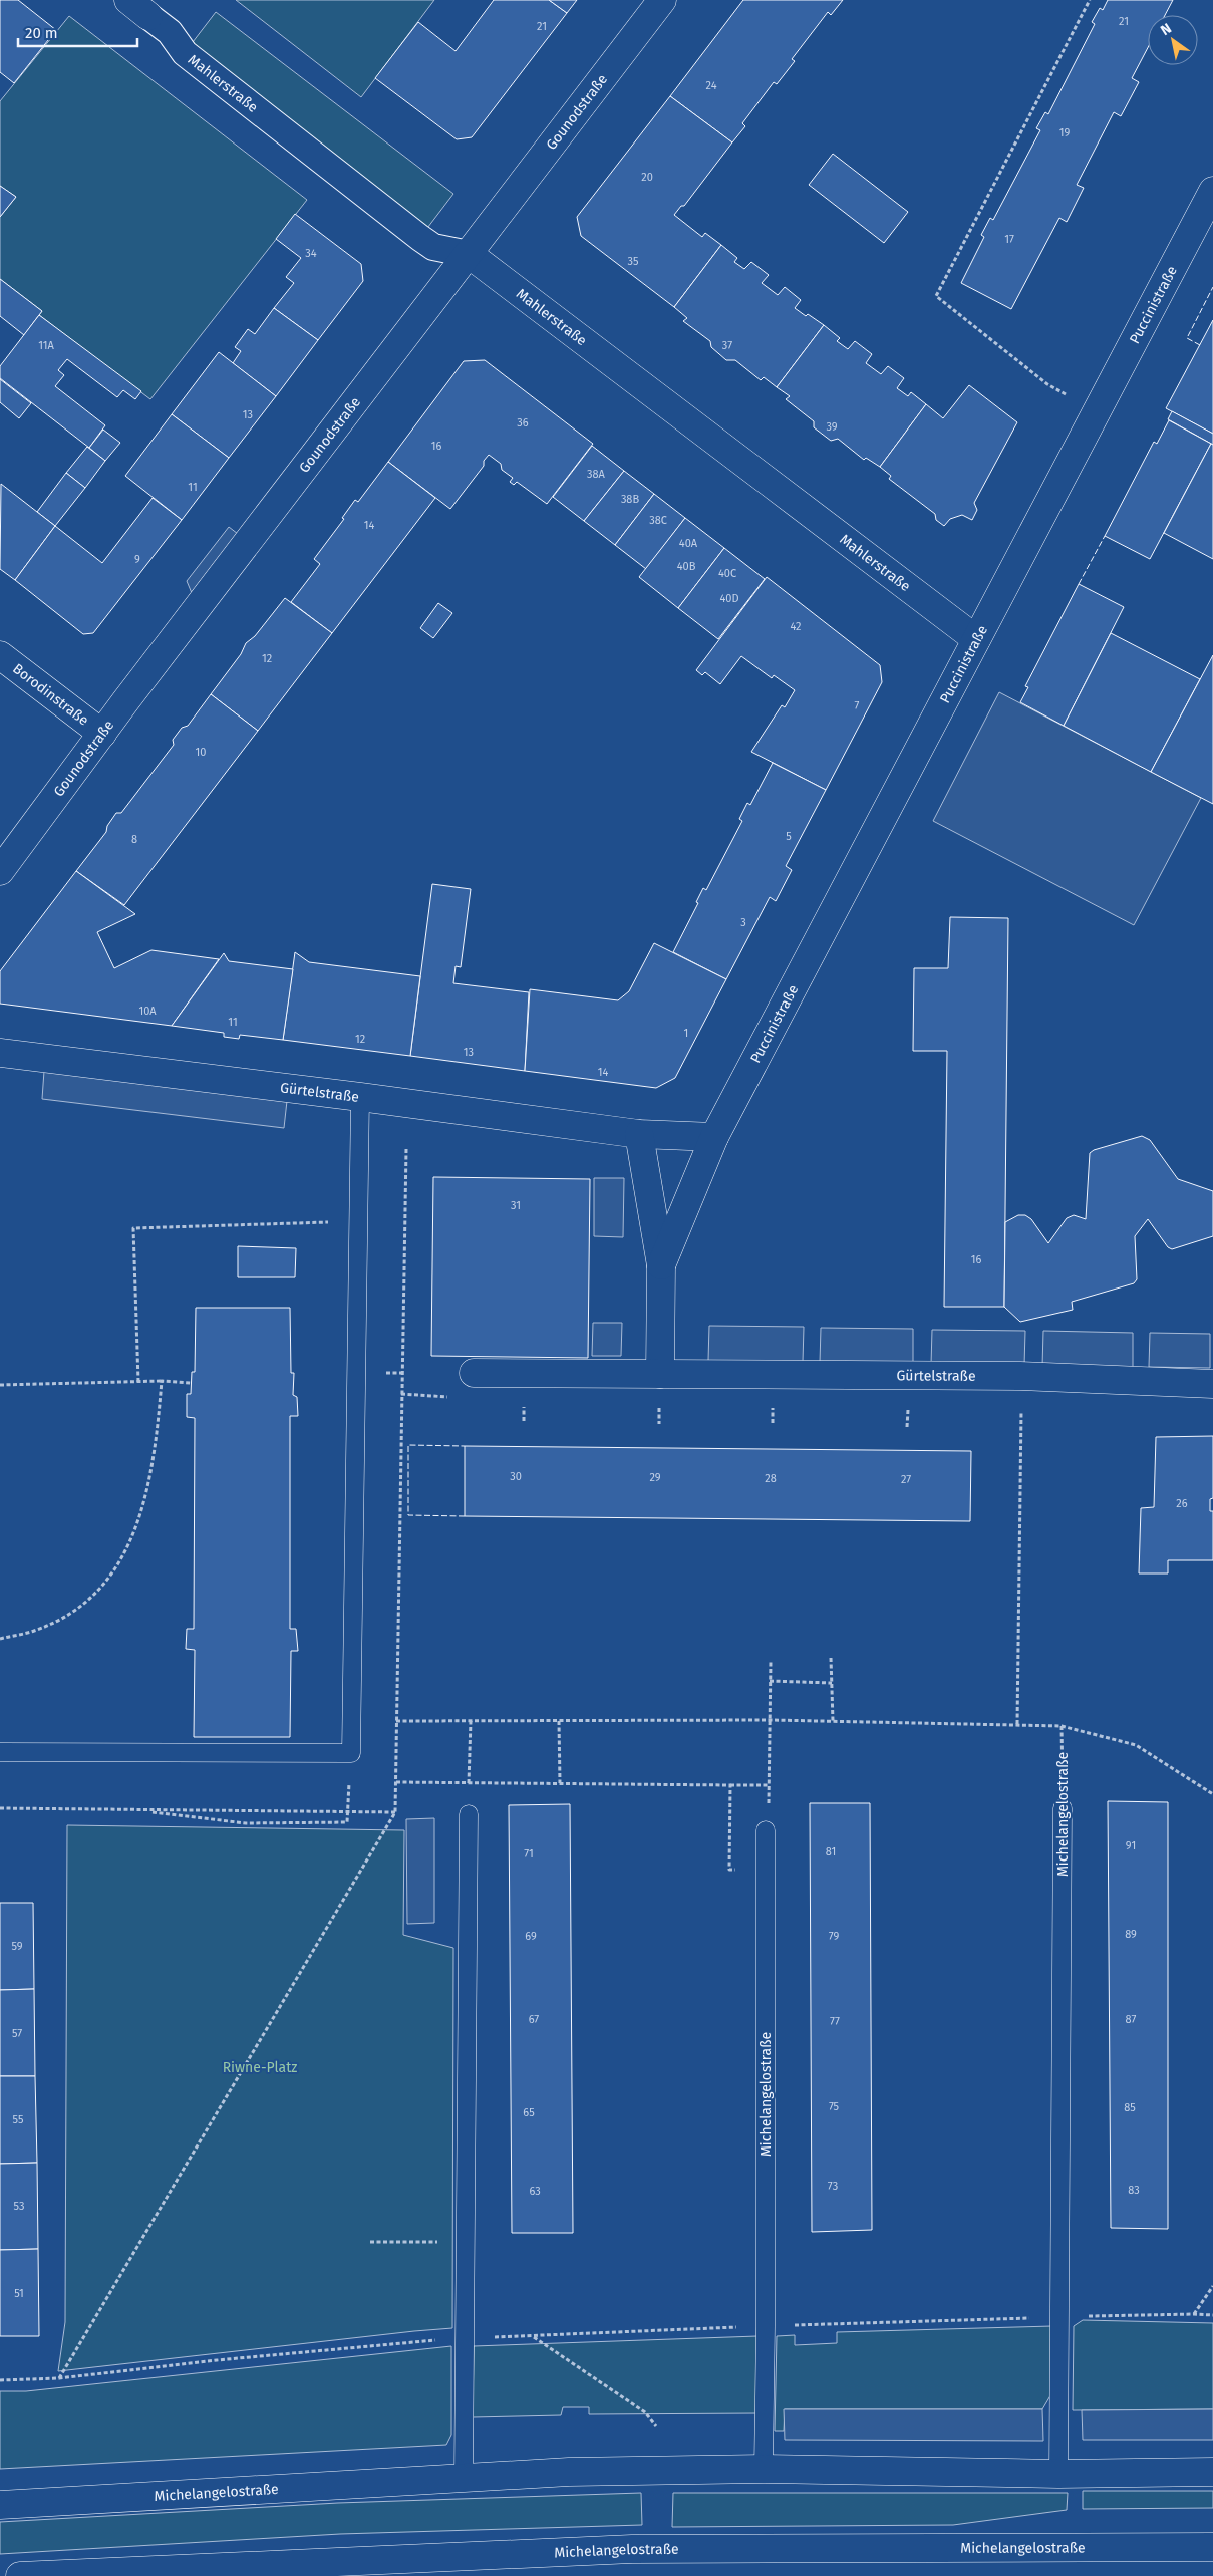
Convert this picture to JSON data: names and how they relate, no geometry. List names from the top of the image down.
{
  "streets": {
    "street": [
      "Mahlerstraße",
      "Gounodstraße",
      "Puccinistraße",
      "Borodinstraße",
      "Gürtelstraße",
      "Michelangelostraße"
    ]
  },
  "crossings": [
    ["Mahlerstraße", "Gounodstraße"],
    ["Mahlerstraße", "Puccinistraße"],
    ["Gounodstraße", "Borodinstraße"],
    ["Puccinistraße", "Gürtelstraße"]
  ],
  "parks": ["Riwne-Platz"],
  "house_numbers": [
    "21",
    "21",
    "24",
    "19",
    "20",
    "17",
    "34",
    "35",
    "11A",
    "37",
    "13",
    "36",
    "39",
    "16",
    "38A",
    "11",
    "38B",
    "38C",
    "14",
    "40A",
    "9",
    "40B",
    "40C",
    "40D",
    "42",
    "12",
    "7",
    "10",
    "5",
    "8",
    "3",
    "10A",
    "11",
    "1",
    "12",
    "13",
    "14",
    "31",
    "16",
    "30",
    "29",
    "28",
    "27",
    "26",
    "91",
    "81",
    "71",
    "89",
    "69",
    "79",
    "59",
    "67",
    "87",
    "77",
    "57",
    "75",
    "85",
    "65",
    "55",
    "73",
    "83",
    "63",
    "53",
    "51"
  ],
  "scale_bar": "20 m",
  "north": "top left"
}
